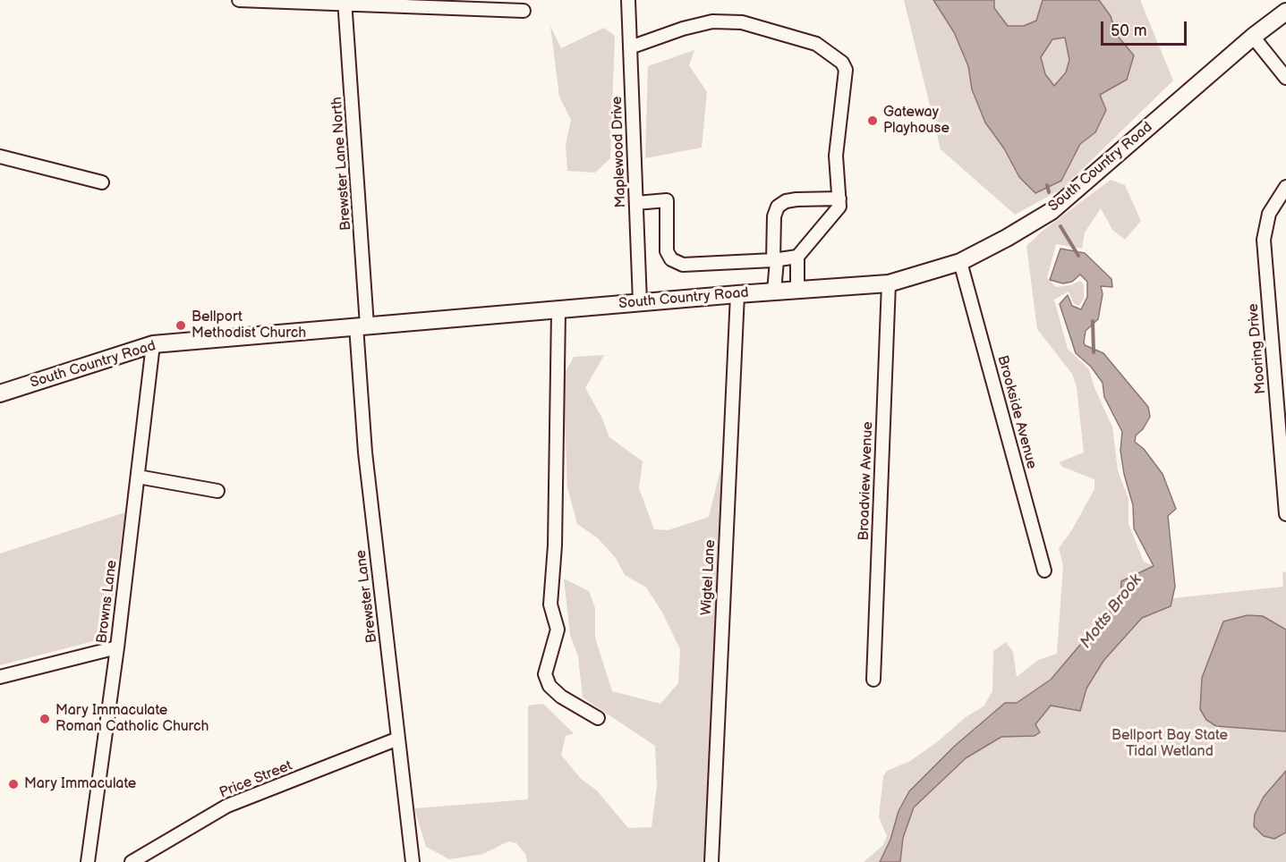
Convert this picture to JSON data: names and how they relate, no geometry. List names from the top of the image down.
{
  "streets": {
    "main road": ["South Country Road"],
    "street": [
      "Maplewood Drive",
      "Brewster Lane North",
      "Mooring Drive",
      "Brookside Avenue",
      "Broadview Avenue",
      "Wigtel Lane",
      "Brewster Lane",
      "Browns Lane",
      "Price Street"
    ]
  },
  "crossings": [
    ["Maplewood Drive", "South Country Road"],
    ["Brewster Lane North", "South Country Road"],
    ["Brewster Lane North", "Brewster Lane"],
    ["South Country Road", "Brookside Avenue"],
    ["South Country Road", "Broadview Avenue"],
    ["South Country Road", "Wigtel Lane"],
    ["South Country Road", "Brewster Lane"],
    ["South Country Road", "Browns Lane"],
    ["Brewster Lane", "Price Street"]
  ],
  "water": ["Motts Brook"],
  "parks": ["Bellport Bay State Tidal Wetland"],
  "places": [
    "Gateway Playhouse",
    "Bellport Methodist Church",
    "Mary Immaculate Roman Catholic Church",
    "Mary Immaculate"
  ],
  "scale_bar": "50 m"
}
